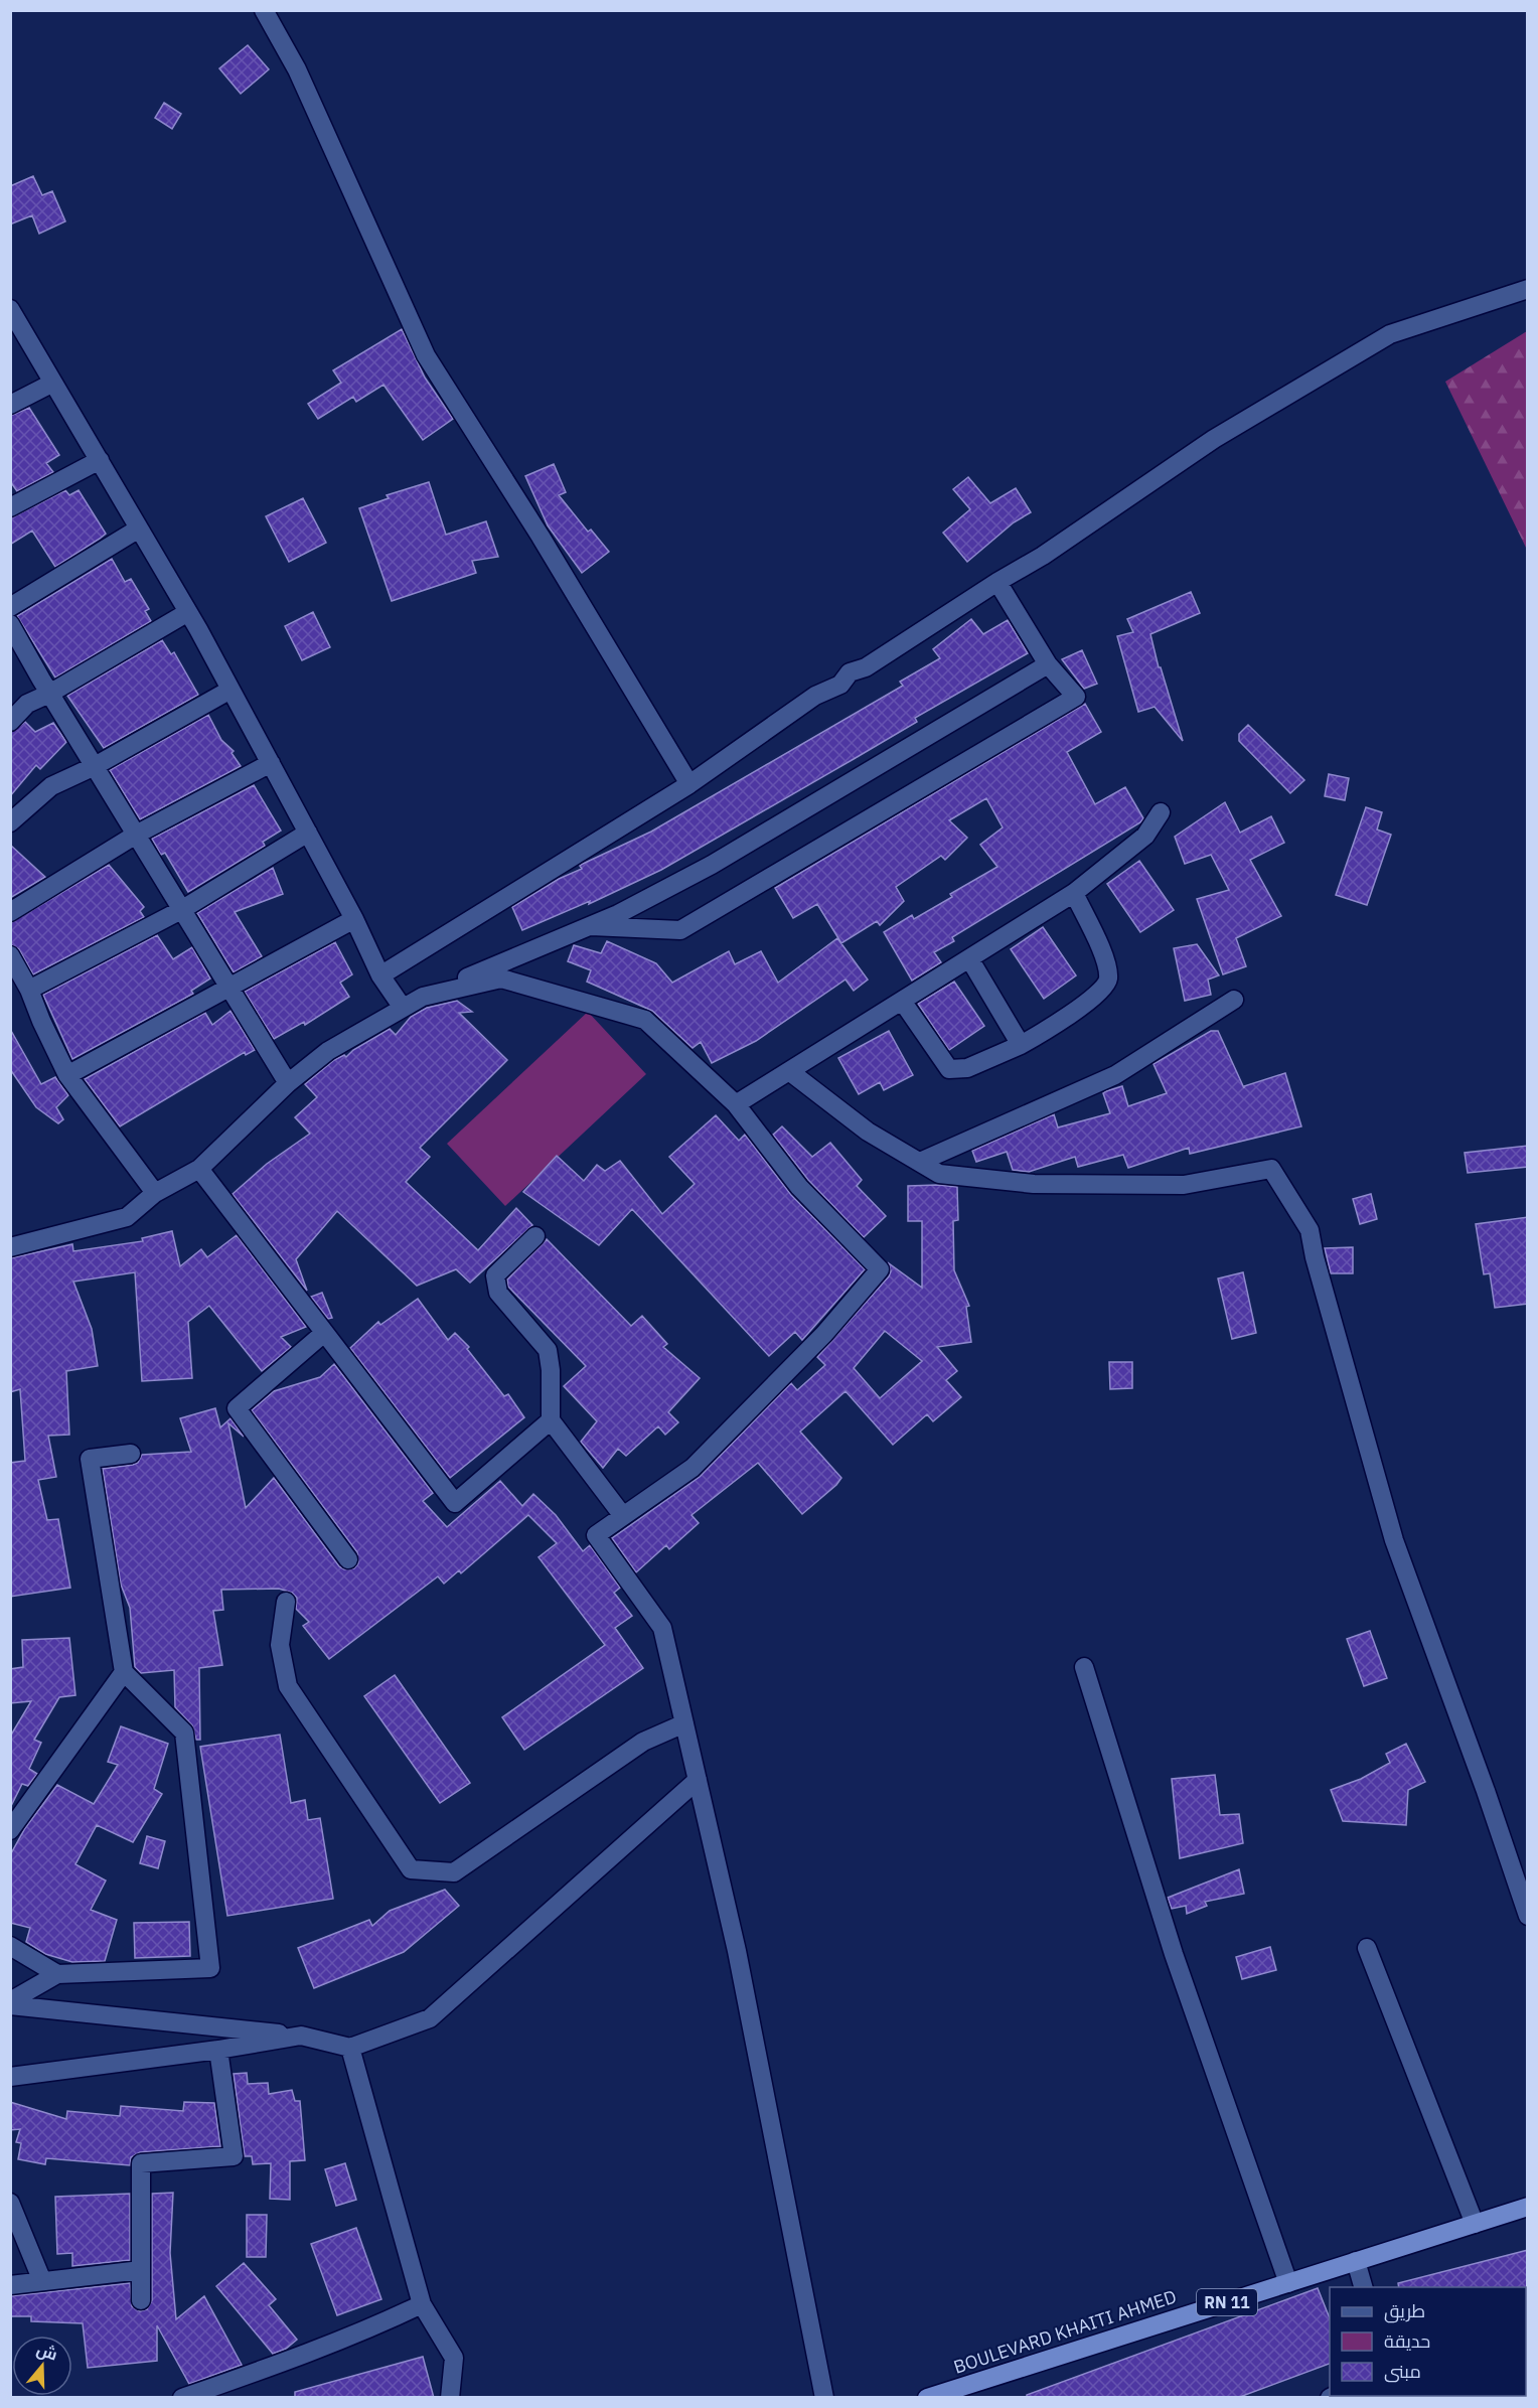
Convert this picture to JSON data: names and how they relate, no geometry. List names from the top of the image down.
{
  "streets": {
    "highway": ["RN 11", "BOULEVARD KHAITI AHMED"]
  },
  "legend": ["طريق", "حديقة", "مبنى"],
  "north": "top"
}
